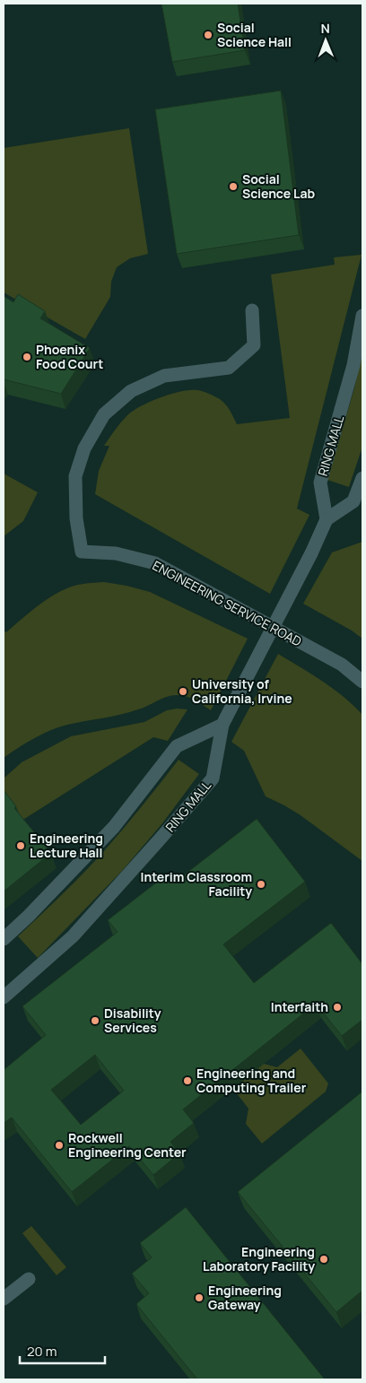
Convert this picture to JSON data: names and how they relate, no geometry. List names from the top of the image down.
{
  "streets": {
    "street": ["RING MALL", "ENGINEERING SERVICE ROAD"]
  },
  "places": [
    "Social Science Hall",
    "Social Science Lab",
    "Phoenix Food Court",
    "University of California, Irvine",
    "Engineering Lecture Hall",
    "Interim Classroom Facility",
    "Interfaith",
    "Disability Services",
    "Engineering and Computing Trailer",
    "Rockwell Engineering Center",
    "Engineering Laboratory Facility",
    "Engineering Gateway"
  ],
  "scale_bar": "20 m",
  "north": "top"
}
